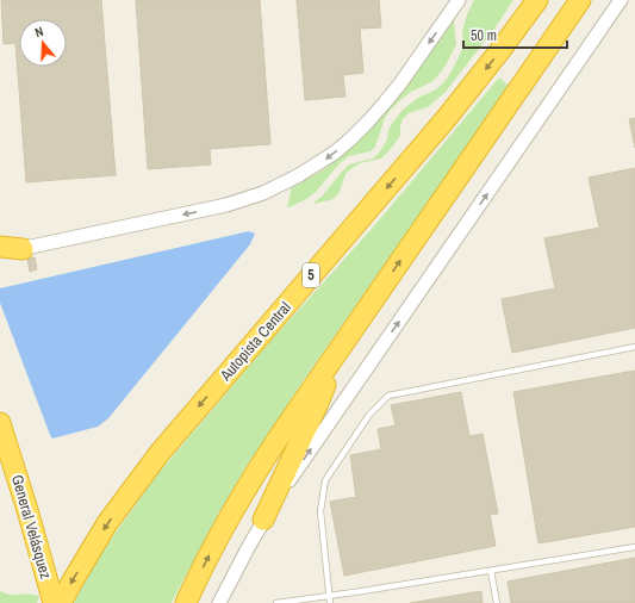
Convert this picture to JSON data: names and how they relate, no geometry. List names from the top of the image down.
{
  "streets": {
    "highway": ["5", "Autopista Central", "General Velásquez"]
  },
  "scale_bar": "50 m",
  "north": "top"
}
